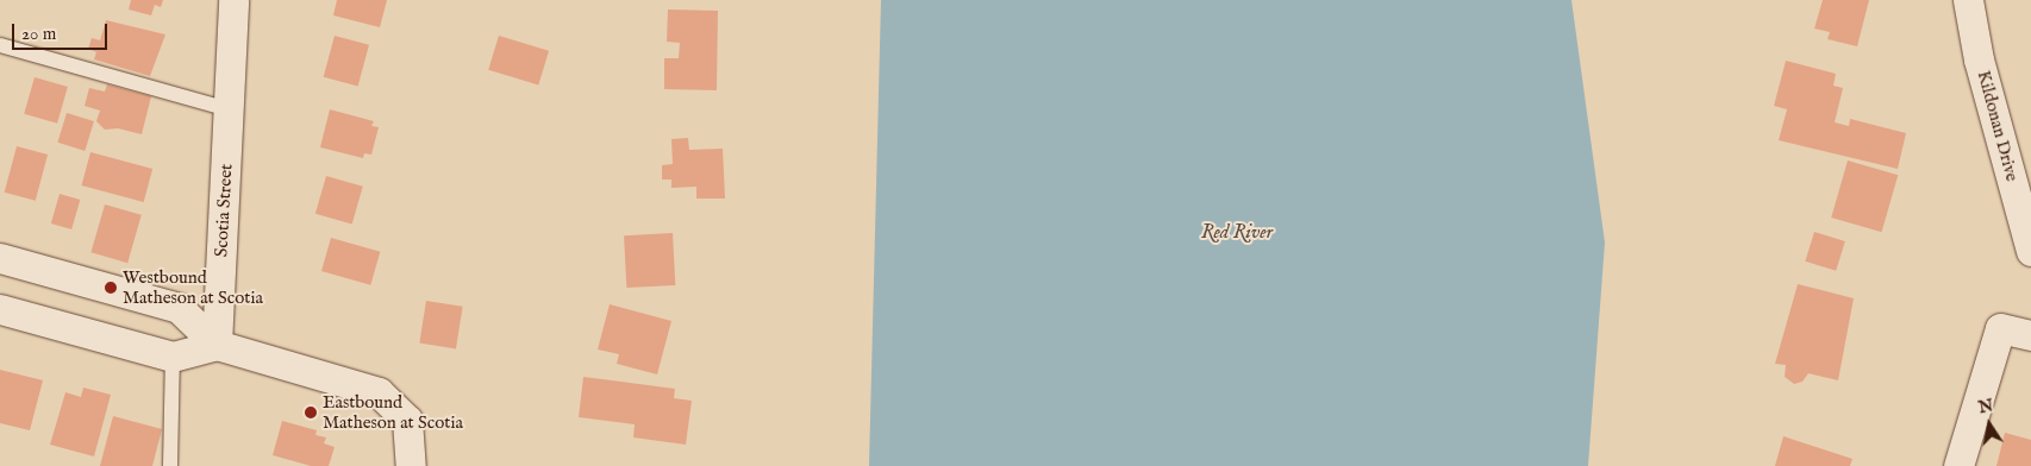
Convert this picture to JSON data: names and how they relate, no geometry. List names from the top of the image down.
{
  "streets": {
    "street": ["Kildonan Drive", "Scotia Street"]
  },
  "water": ["Red River"],
  "places": ["Westbound Matheson at Scotia", "Eastbound Matheson at Scotia"],
  "scale_bar": "20 m",
  "north": "top"
}
